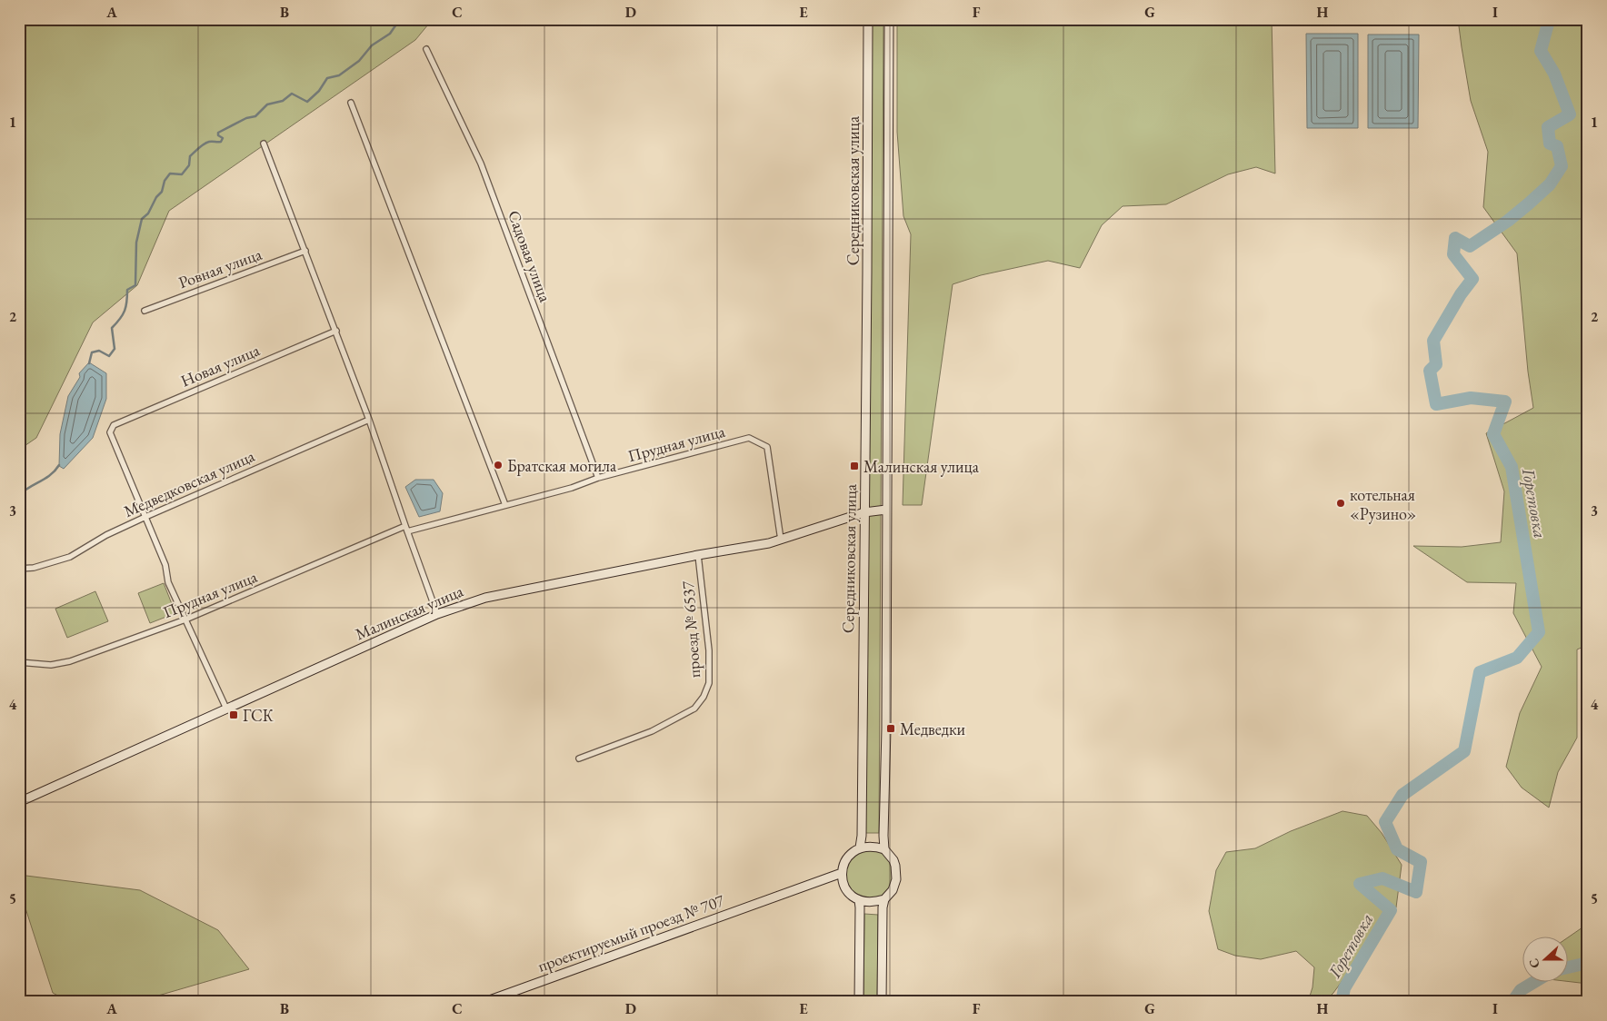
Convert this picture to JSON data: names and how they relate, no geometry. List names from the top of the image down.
{
  "streets": {
    "street": [
      "Середниковская улица",
      "Садовая улица",
      "Ровная улица",
      "Новая улица",
      "Прудная улица",
      "Медведковская улица",
      "Малинская улица",
      "проезд № 6537",
      "проектируемый проезд № 707"
    ]
  },
  "crossings": [
    ["Середниковская улица", "Малинская улица"],
    ["Середниковская улица", "проектируемый проезд № 707"],
    ["Садовая улица", "Прудная улица"],
    ["Новая улица", "Медведковская улица"],
    ["Прудная улица", "Малинская улица"],
    ["Малинская улица", "проезд № 6537"]
  ],
  "water": ["Горетовка"],
  "places": {
    "other": ["Братская могила", "котельная «Рузино»"],
    "transit": ["Малинская улица", "ГСК", "Медведки"]
  },
  "north": "left",
  "grid": {
    "columns": [
      "A",
      "B",
      "C",
      "D",
      "E",
      "F",
      "G",
      "H",
      "I"
    ],
    "rows": [
      "1",
      "2",
      "3",
      "4",
      "5"
    ]
  }
}
